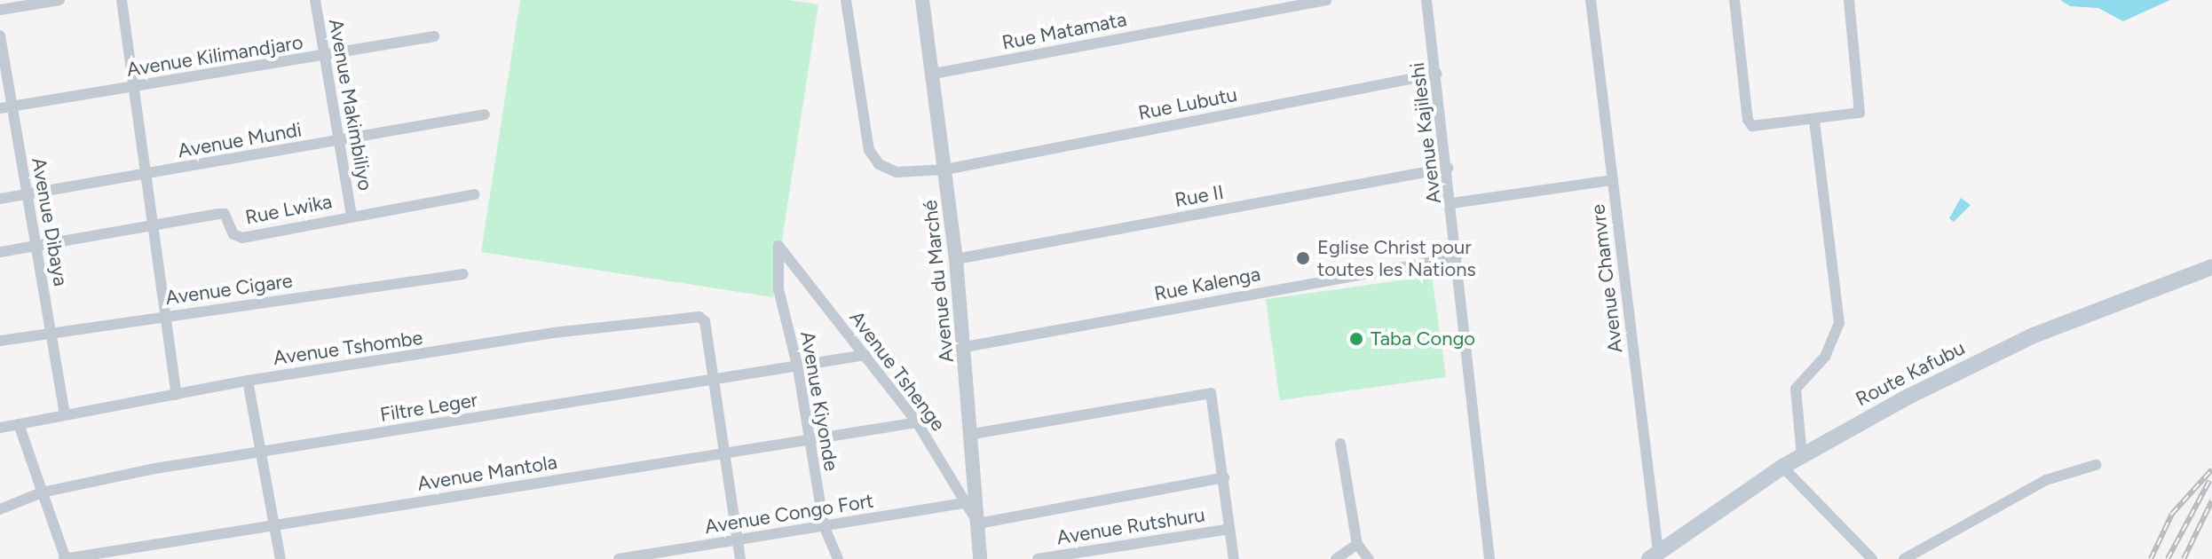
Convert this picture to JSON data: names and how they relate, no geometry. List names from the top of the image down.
{
  "streets": {
    "main road": ["Route Kafubu"],
    "street": [
      "Rue Matamata",
      "Avenue Kilimandjaro",
      "Rue Lubutu",
      "Avenue Makimbiliyo",
      "Avenue Kajileshi",
      "Avenue Mundi",
      "Rue II",
      "Rue Lwika",
      "Avenue Dibaya",
      "Avenue Chamvre",
      "Avenue du Marché",
      "Rue Kalenga",
      "Avenue Cigare",
      "Avenue Tshombe",
      "Avenue Tshenge",
      "Avenue Kiyonde",
      "Filtre Leger",
      "Avenue Mantola",
      "Avenue Congo Fort",
      "Avenue Rutshuru"
    ]
  },
  "crossings": [
    ["Rue Matamata", "Avenue du Marché"],
    ["Avenue Kilimandjaro", "Avenue Makimbiliyo"],
    ["Avenue Kilimandjaro", "Avenue Dibaya"],
    ["Rue Lubutu", "Avenue Kajileshi"],
    ["Rue Lubutu", "Avenue du Marché"],
    ["Avenue Makimbiliyo", "Avenue Mundi"],
    ["Avenue Makimbiliyo", "Rue Lwika"],
    ["Avenue Kajileshi", "Rue II"],
    ["Avenue Kajileshi", "Rue Kalenga"],
    ["Avenue Mundi", "Avenue Dibaya"],
    ["Rue II", "Avenue du Marché"],
    ["Rue Lwika", "Avenue Dibaya"],
    ["Avenue Dibaya", "Avenue Cigare"],
    ["Avenue Dibaya", "Avenue Tshombe"],
    ["Avenue Chamvre", "Route Kafubu"],
    ["Avenue du Marché", "Rue Kalenga"],
    ["Avenue du Marché", "Avenue Tshenge"],
    ["Avenue Tshombe", "Filtre Leger"],
    ["Avenue Tshenge", "Avenue Kiyonde"],
    ["Avenue Tshenge", "Filtre Leger"],
    ["Avenue Tshenge", "Avenue Mantola"],
    ["Avenue Tshenge", "Avenue Congo Fort"],
    ["Avenue Kiyonde", "Filtre Leger"],
    ["Avenue Kiyonde", "Avenue Mantola"],
    ["Avenue Kiyonde", "Avenue Congo Fort"]
  ],
  "places": ["Eglise Christ pour toutes les Nations", "Taba Congo"]
}
